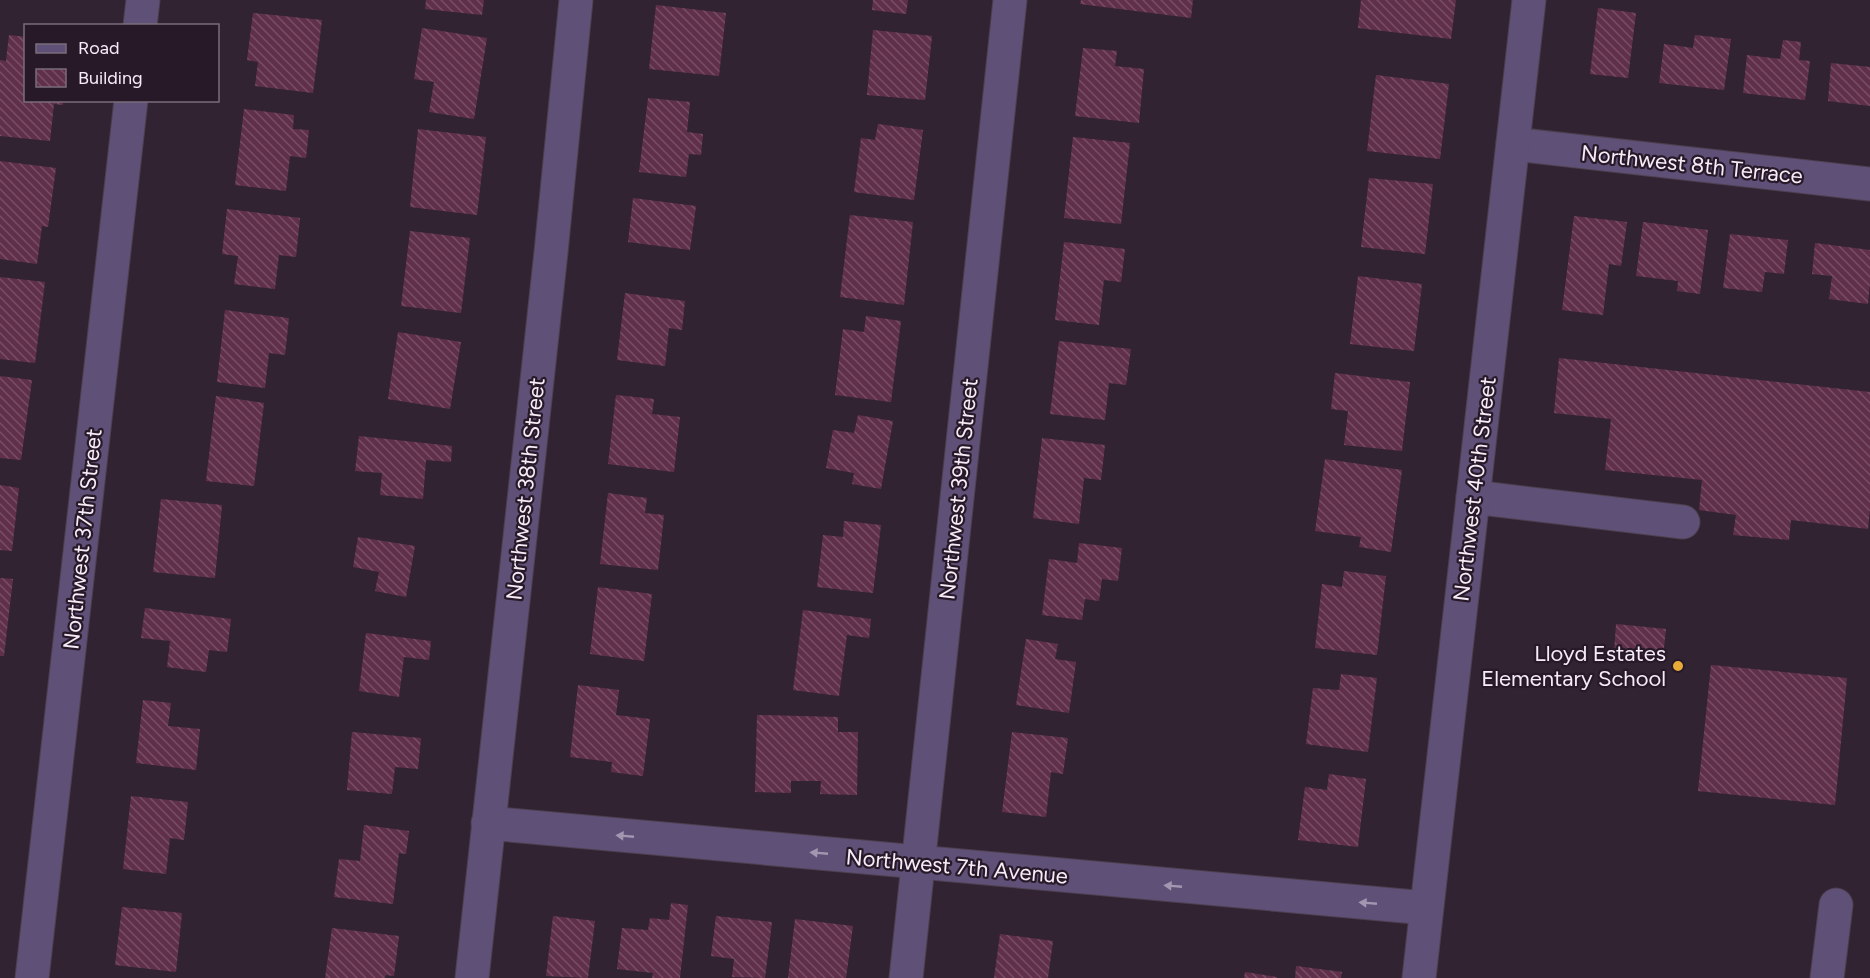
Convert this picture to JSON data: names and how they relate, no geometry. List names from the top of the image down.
{
  "streets": {
    "street": [
      "Northwest 8th Terrace",
      "Northwest 38th Street",
      "Northwest 39th Street",
      "Northwest 40th Street",
      "Northwest 37th Street",
      "Northwest 7th Avenue"
    ]
  },
  "crossings": [
    ["Northwest 8th Terrace", "Northwest 40th Street"],
    ["Northwest 38th Street", "Northwest 7th Avenue"],
    ["Northwest 39th Street", "Northwest 7th Avenue"],
    ["Northwest 40th Street", "Northwest 7th Avenue"]
  ],
  "one_way": ["Northwest 7th Avenue"],
  "places": ["Lloyd Estates Elementary School"],
  "legend": ["Road", "Building"]
}
